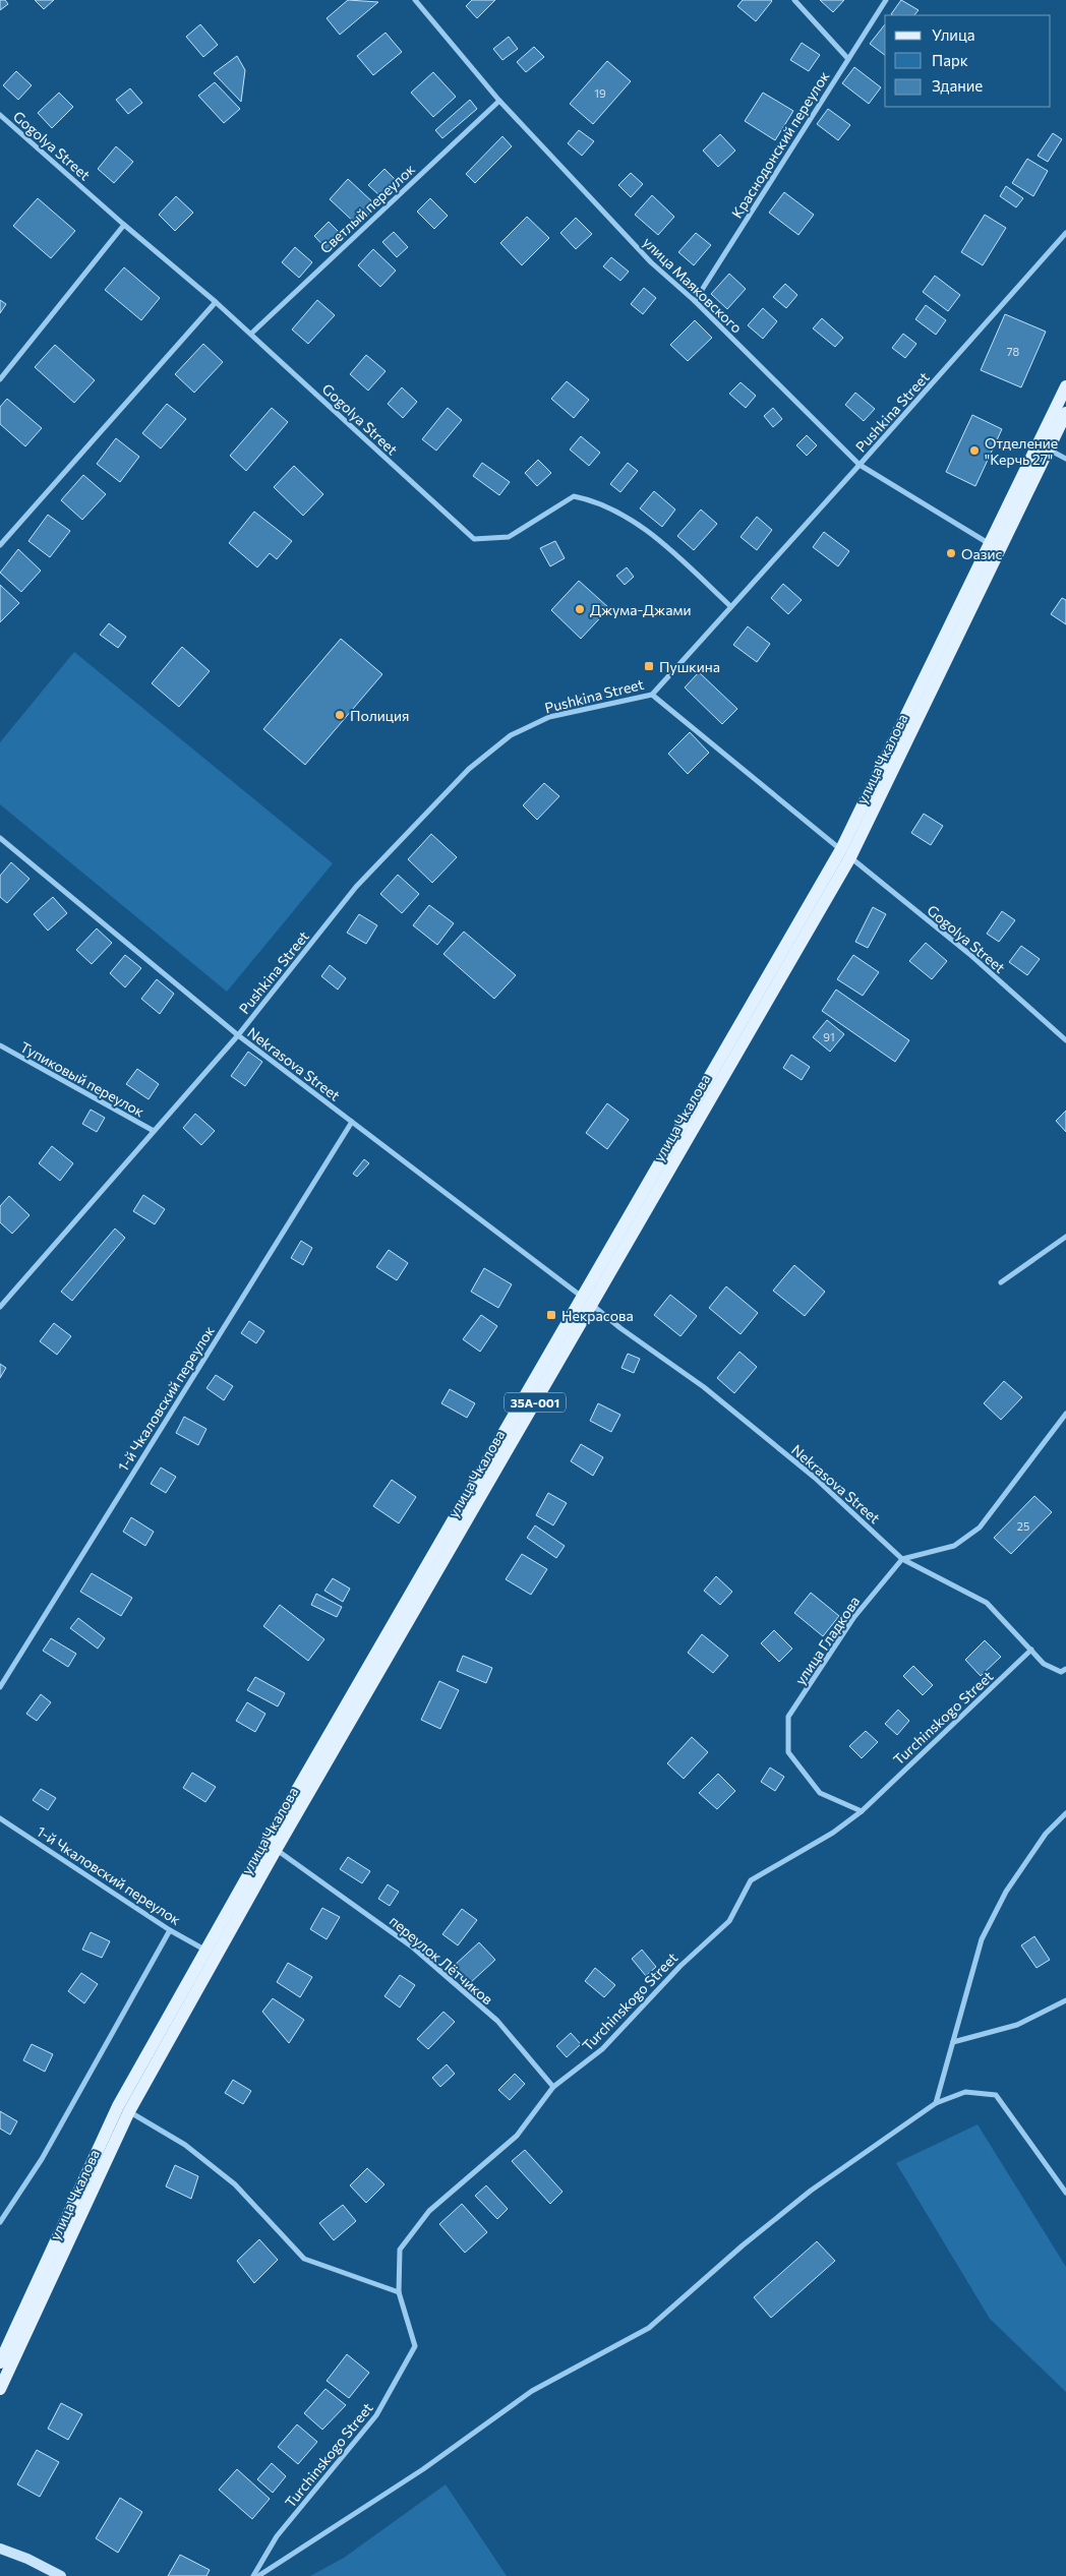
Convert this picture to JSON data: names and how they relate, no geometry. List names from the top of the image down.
{
  "streets": {
    "main road": ["улица Чкалова", "35А-001"],
    "street": [
      "Краснодонский переулок",
      "Gogolya Street",
      "Светлый переулок",
      "улица Маяковского",
      "Pushkina Street",
      "Nekrasova Street",
      "Тупиковый переулок",
      "1-й Чкаловский переулок",
      "улица Гладкова",
      "Turchinskogo Street",
      "переулок Лётчиков"
    ]
  },
  "crossings": [
    ["Краснодонский переулок", "улица Маяковского"],
    ["Gogolya Street", "Светлый переулок"],
    ["Gogolya Street", "Pushkina Street"],
    ["Gogolya Street", "улица Чкалова"],
    ["Светлый переулок", "улица Маяковского"],
    ["улица Маяковского", "Pushkina Street"],
    ["улица Маяковского", "улица Чкалова"],
    ["Pushkina Street", "Nekrasova Street"],
    ["Pushkina Street", "Тупиковый переулок"],
    ["улица Чкалова", "Nekrasova Street"],
    ["улица Чкалова", "1-й Чкаловский переулок"],
    ["улица Чкалова", "переулок Лётчиков"],
    ["Nekrasova Street", "1-й Чкаловский переулок"],
    ["Nekrasova Street", "улица Гладкова"],
    ["Nekrasova Street", "Turchinskogo Street"],
    ["улица Гладкова", "Turchinskogo Street"],
    ["Turchinskogo Street", "переулок Лётчиков"]
  ],
  "places": {
    "other": [
      "Отделение \"Керчь 27\"",
      "Оазис",
      "Джума-Джами",
      "Полиция"
    ],
    "transit": ["Пушкина", "Некрасова"]
  },
  "house_numbers": [
    "19",
    "78",
    "91",
    "25"
  ],
  "legend": ["Улица", "Парк", "Здание"]
}
